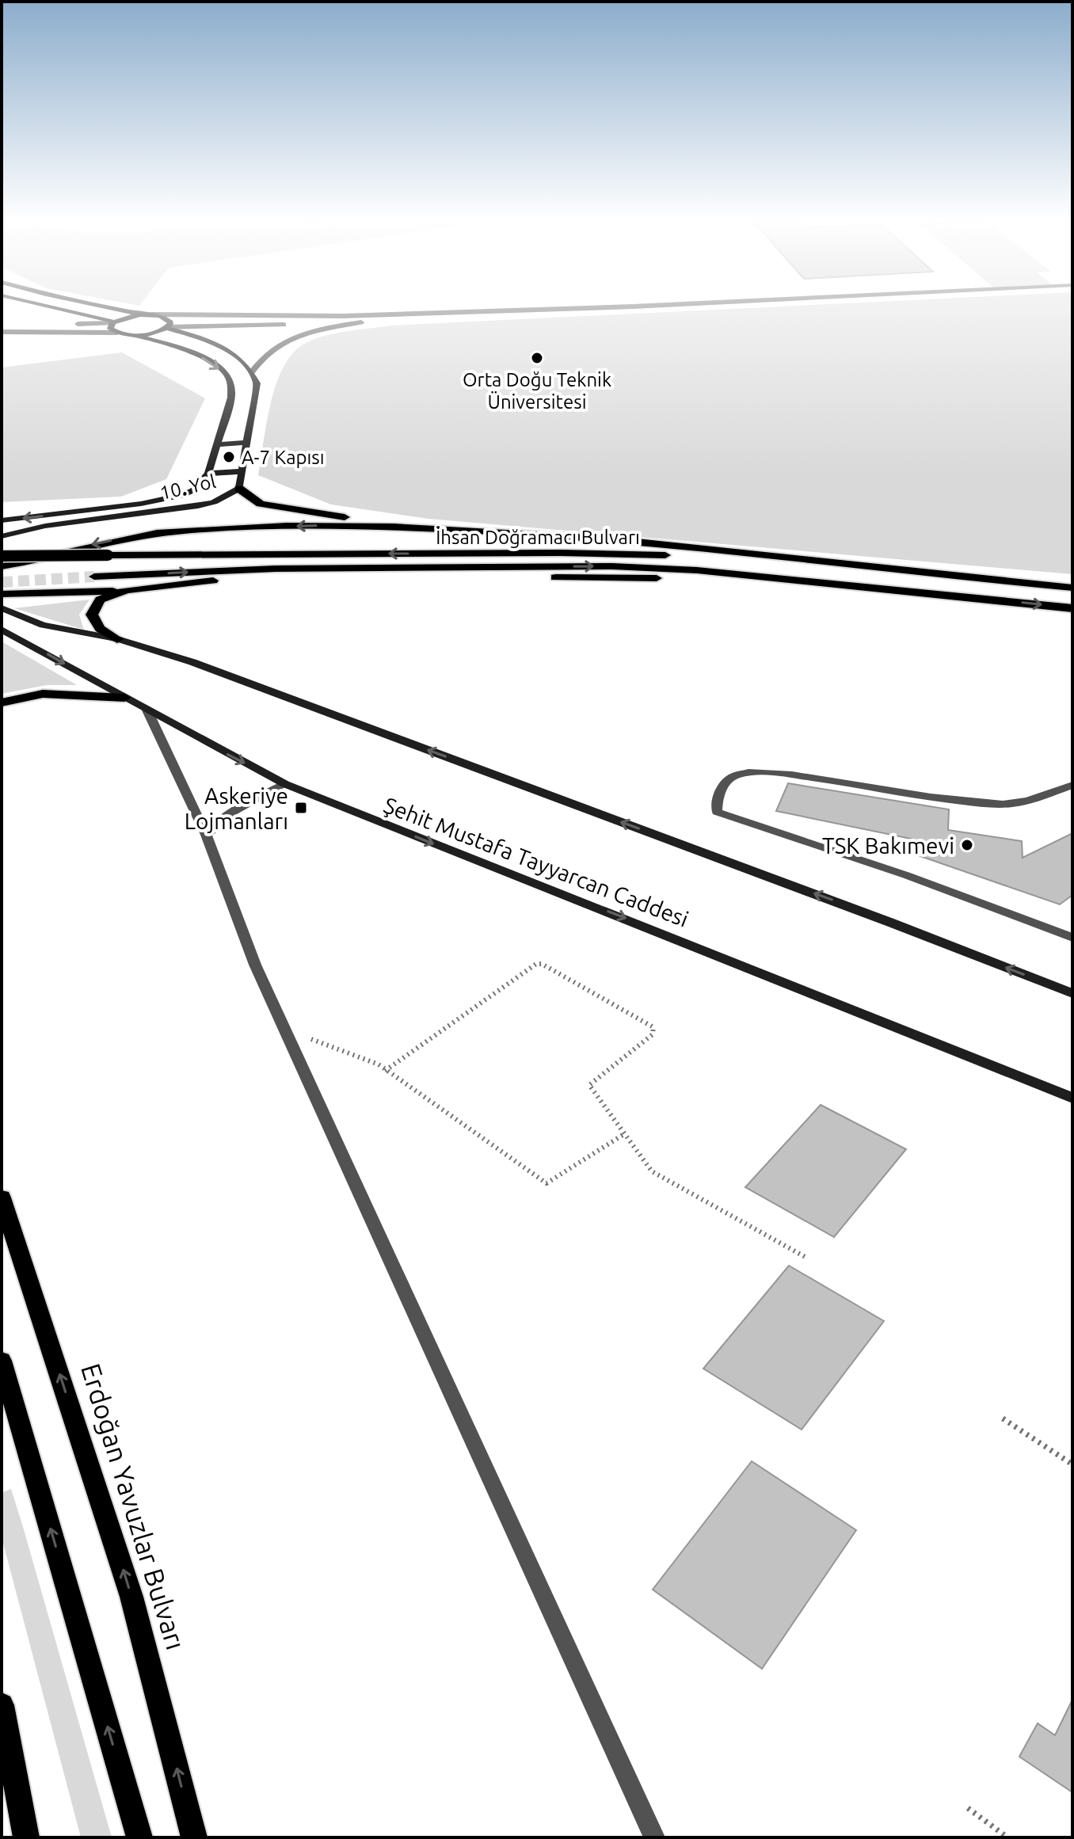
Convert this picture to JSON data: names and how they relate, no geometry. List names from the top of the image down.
{
  "streets": {
    "main road": ["İhsan Doğramacı Bulvarı", "Erdoğan Yavuzlar Bulvarı"],
    "street": ["10. Yol", "Şehit Mustafa Tayyarcan Caddesi"]
  },
  "places": {
    "other": ["Orta Doğu Teknik Üniversitesi", "A-7 Kapısı", "TSK Bakımevi"],
    "transit": ["Askeriye Lojmanları"]
  }
}
